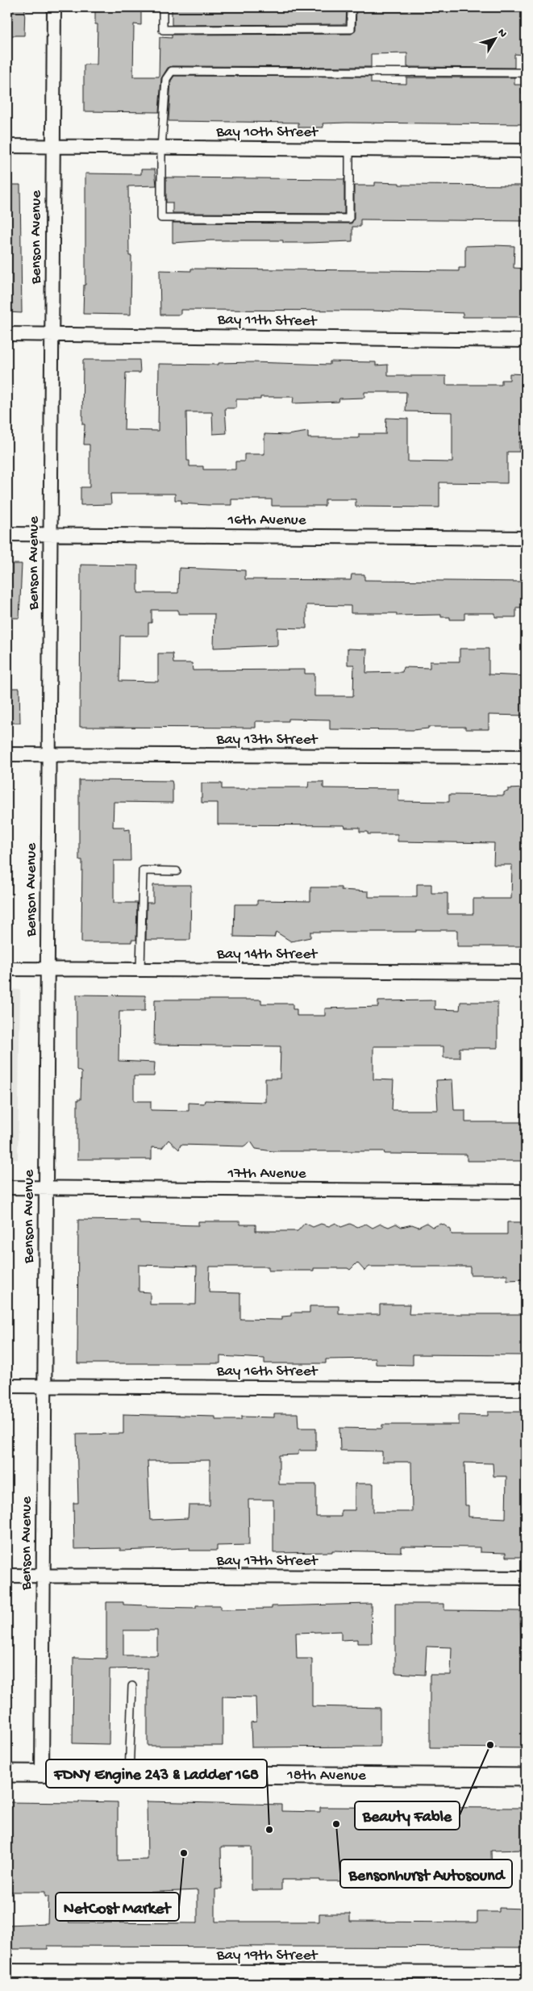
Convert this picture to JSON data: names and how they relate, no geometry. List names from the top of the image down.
{
  "streets": {
    "street": [
      "Bay 10th Street",
      "Benson Avenue",
      "Bay 11th Street",
      "16th Avenue",
      "Bay 13th Street",
      "Bay 14th Street",
      "17th Avenue",
      "Bay 16th Street",
      "Bay 17th Street",
      "18th Avenue",
      "Bay 19th Street"
    ]
  },
  "crossings": [
    ["Bay 10th Street", "Benson Avenue"],
    ["Benson Avenue", "Bay 11th Street"],
    ["Benson Avenue", "16th Avenue"],
    ["Benson Avenue", "Bay 13th Street"],
    ["Benson Avenue", "Bay 14th Street"],
    ["Benson Avenue", "17th Avenue"],
    ["Benson Avenue", "Bay 16th Street"],
    ["Benson Avenue", "Bay 17th Street"],
    ["Benson Avenue", "18th Avenue"]
  ],
  "places": [
    "Beauty Fable",
    "Bensonhurst Autosound",
    "FDNY Engine 243 & Ladder 168",
    "NetCost Market"
  ],
  "north": "top right"
}
